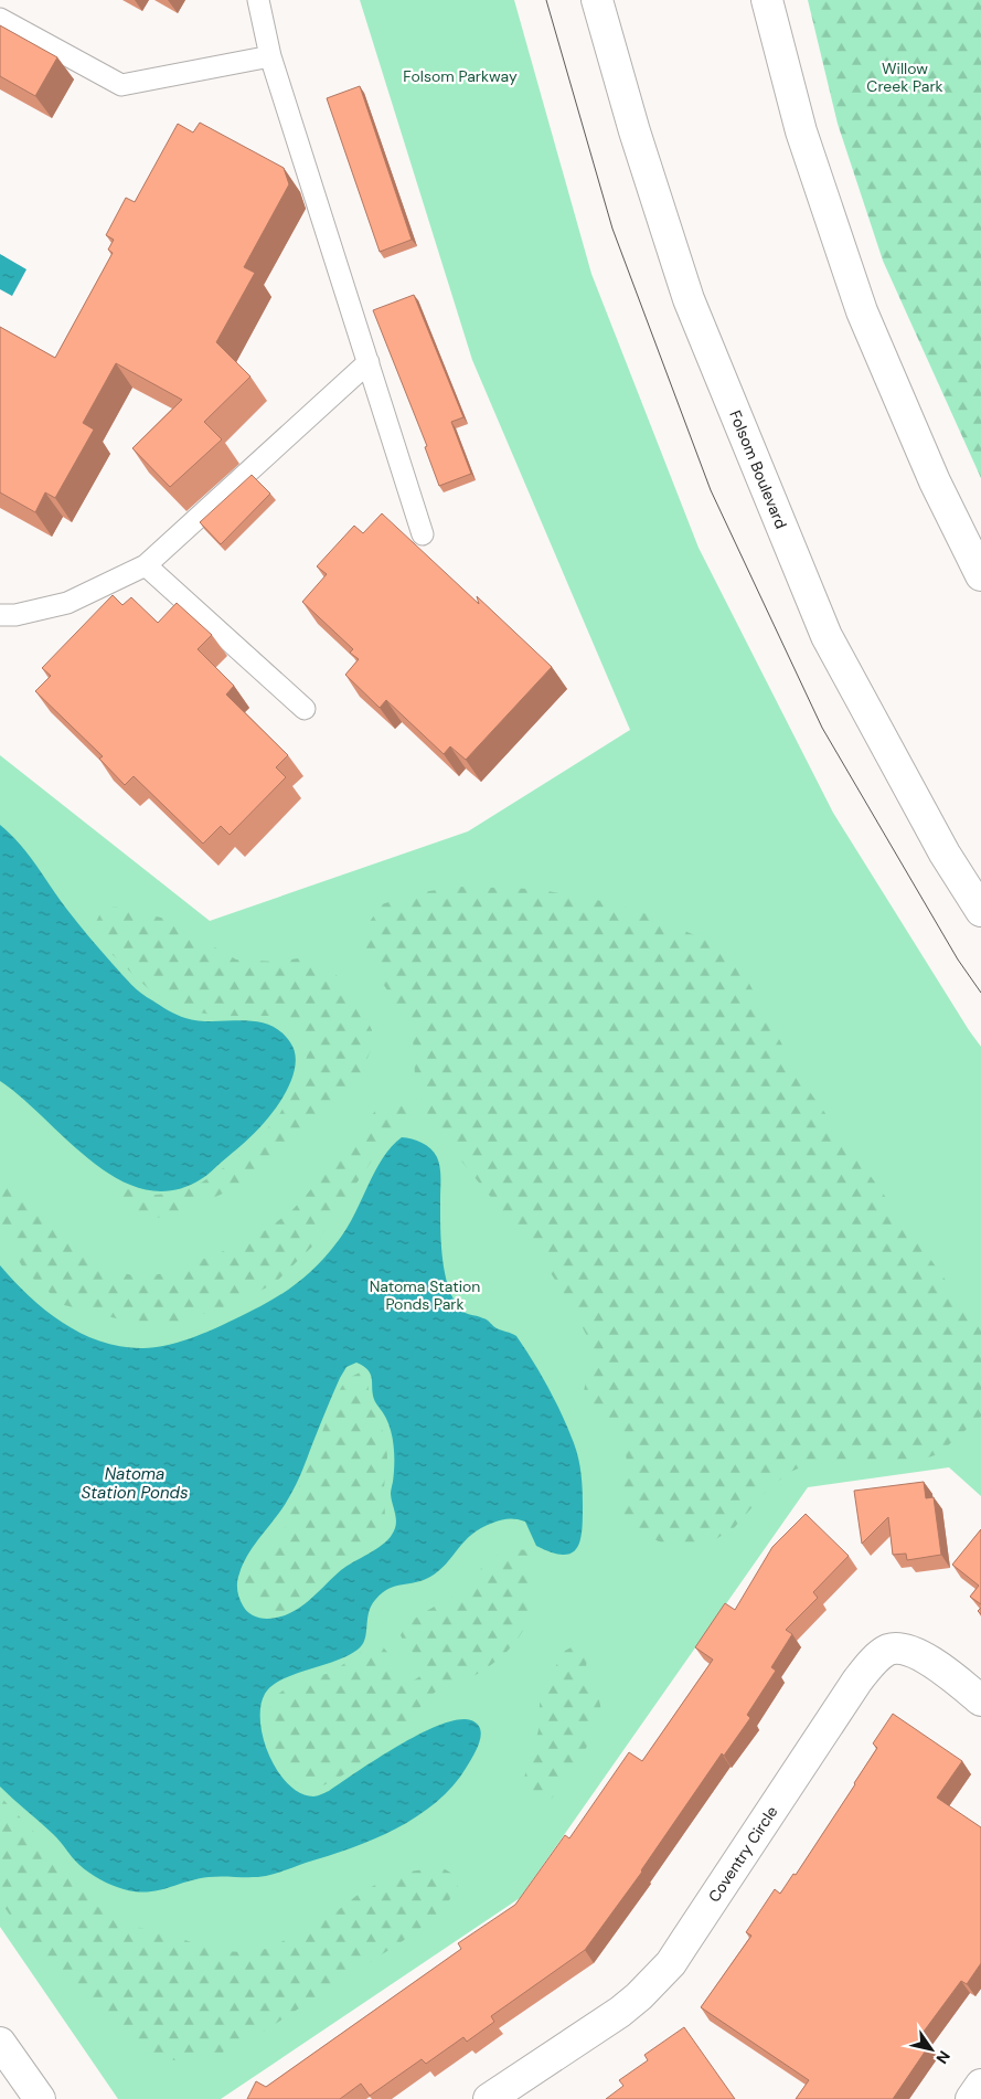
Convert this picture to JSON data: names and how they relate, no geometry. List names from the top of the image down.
{
  "streets": {
    "main road": ["Folsom Boulevard", "Coventry Circle"]
  },
  "water": ["Natoma Station Ponds"],
  "parks": ["Willow Creek Park", "Folsom Parkway", "Natoma Station Ponds Park"],
  "north": "bottom right"
}
